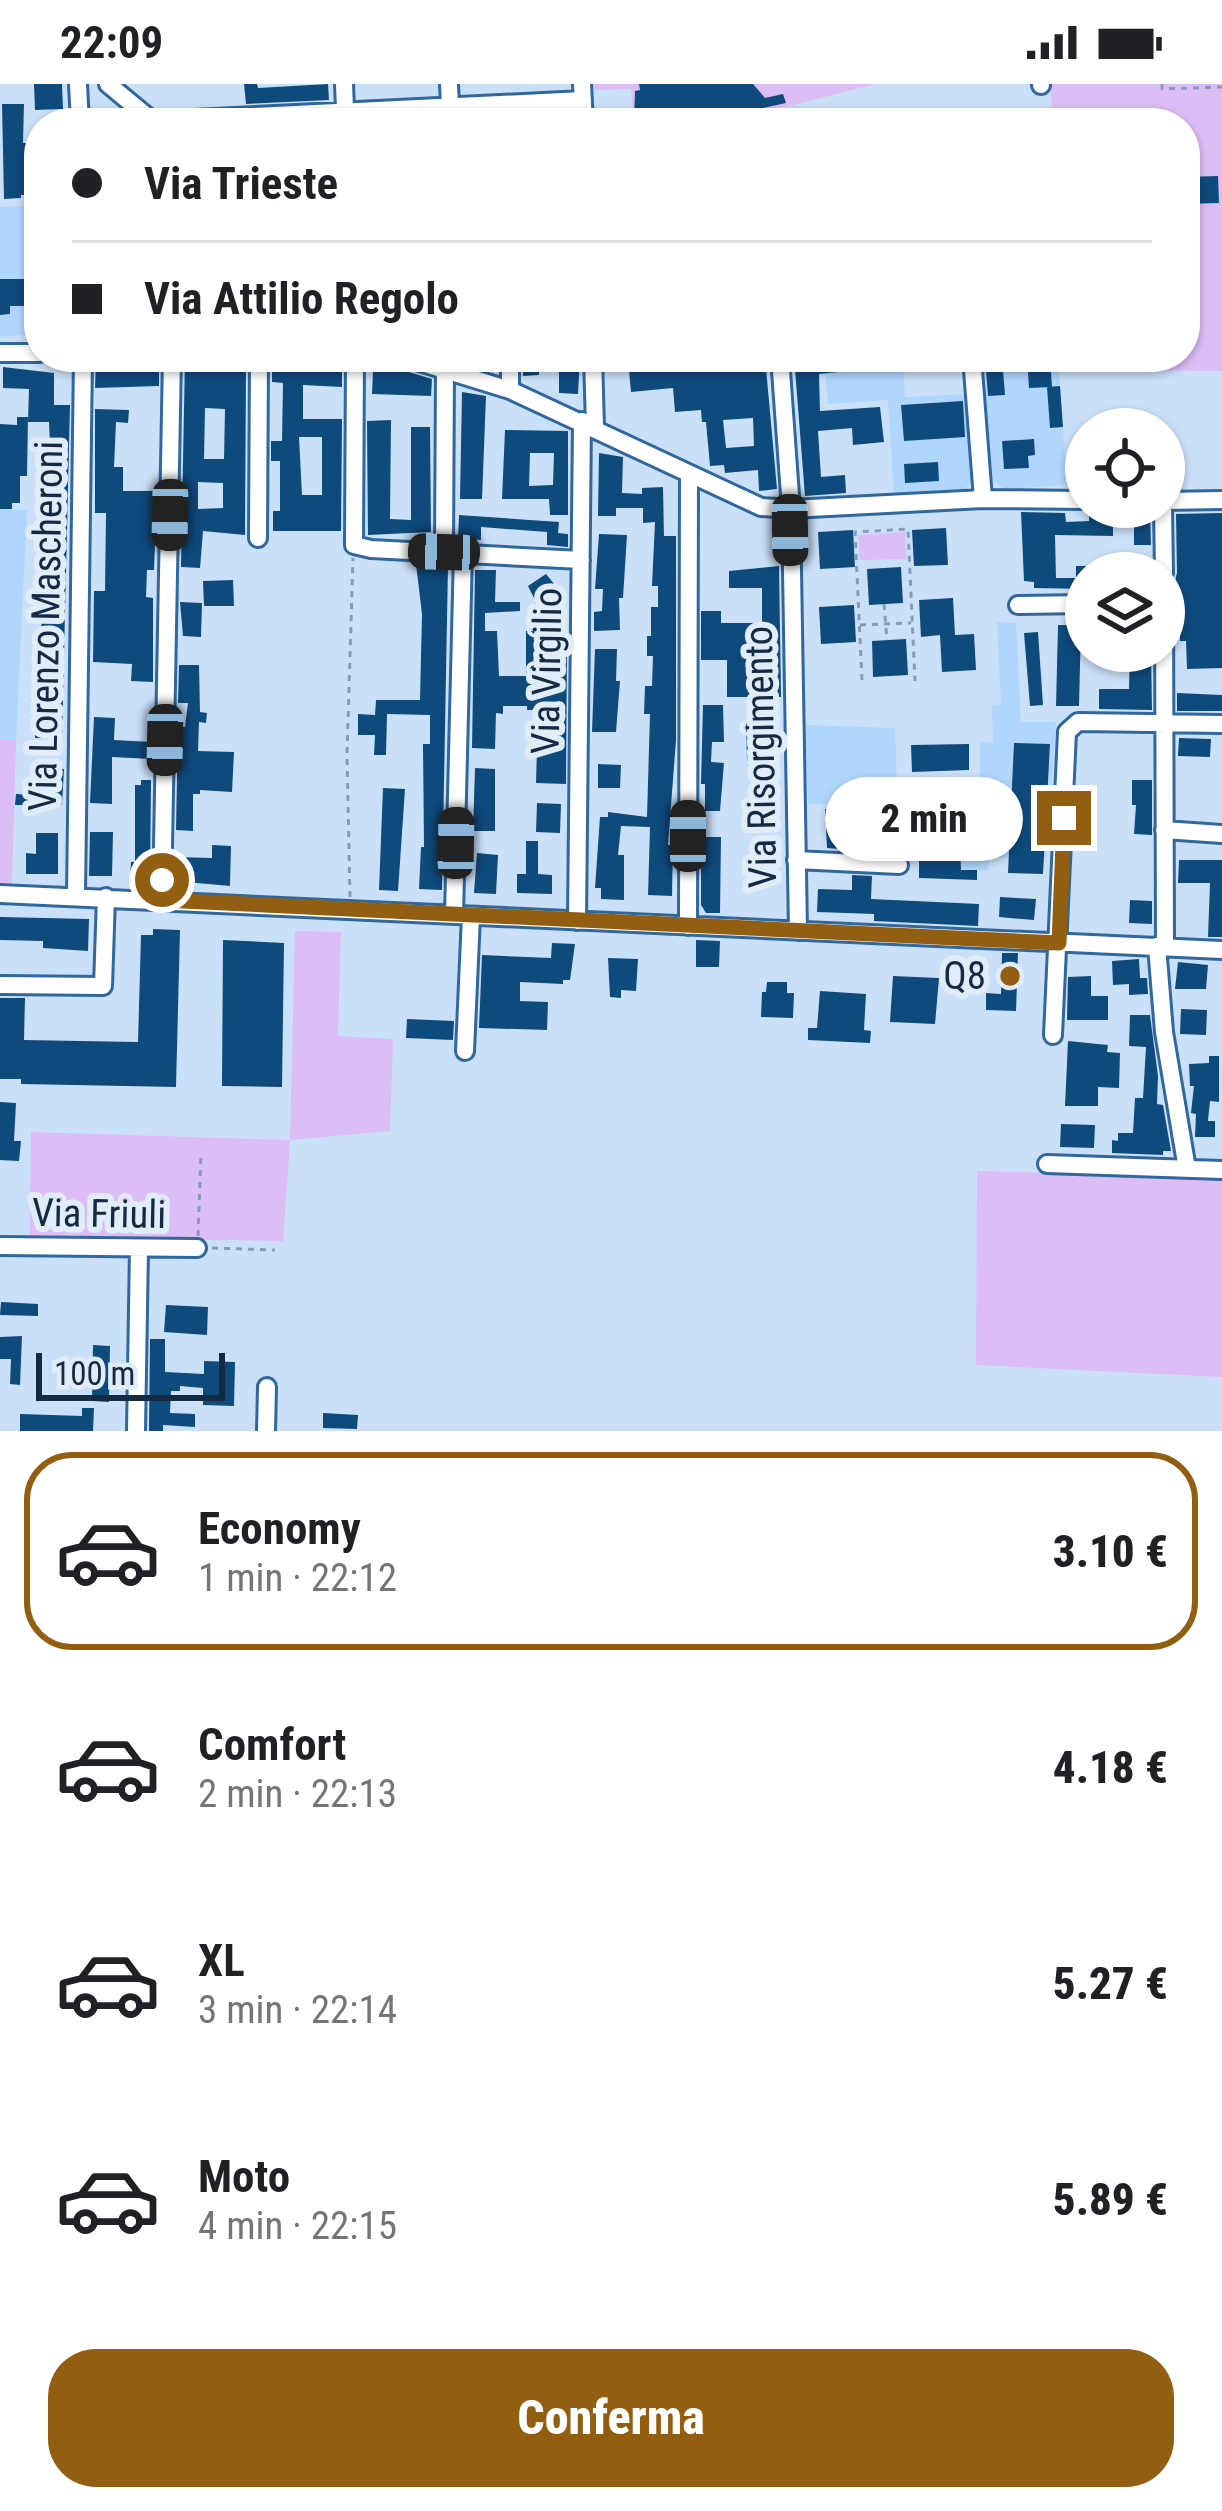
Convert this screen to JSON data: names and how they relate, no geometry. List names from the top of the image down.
{
  "streets": {
    "street": [
      "Via Lorenzo Mascheroni",
      "Via Virgilio",
      "Via Risorgimento",
      "Via Friuli"
    ]
  },
  "places": ["Q8"],
  "scale_bar": "100 m",
  "page": {
    "status": "22:09",
    "banner": ["Via Trieste", "Via Attilio Regolo"],
    "bubble": "2 min",
    "scale": "100 m",
    "list": [
      {
        "name": "Economy",
        "note": "1 min · 22:12",
        "value": "3.10 €"
      },
      {
        "name": "Comfort",
        "note": "2 min · 22:13",
        "value": "4.18 €"
      },
      {
        "name": "XL",
        "note": "3 min · 22:14",
        "value": "5.27 €"
      },
      {
        "name": "Moto",
        "note": "4 min · 22:15",
        "value": "5.89 €"
      }
    ],
    "buttons": "Conferma"
  }
}
